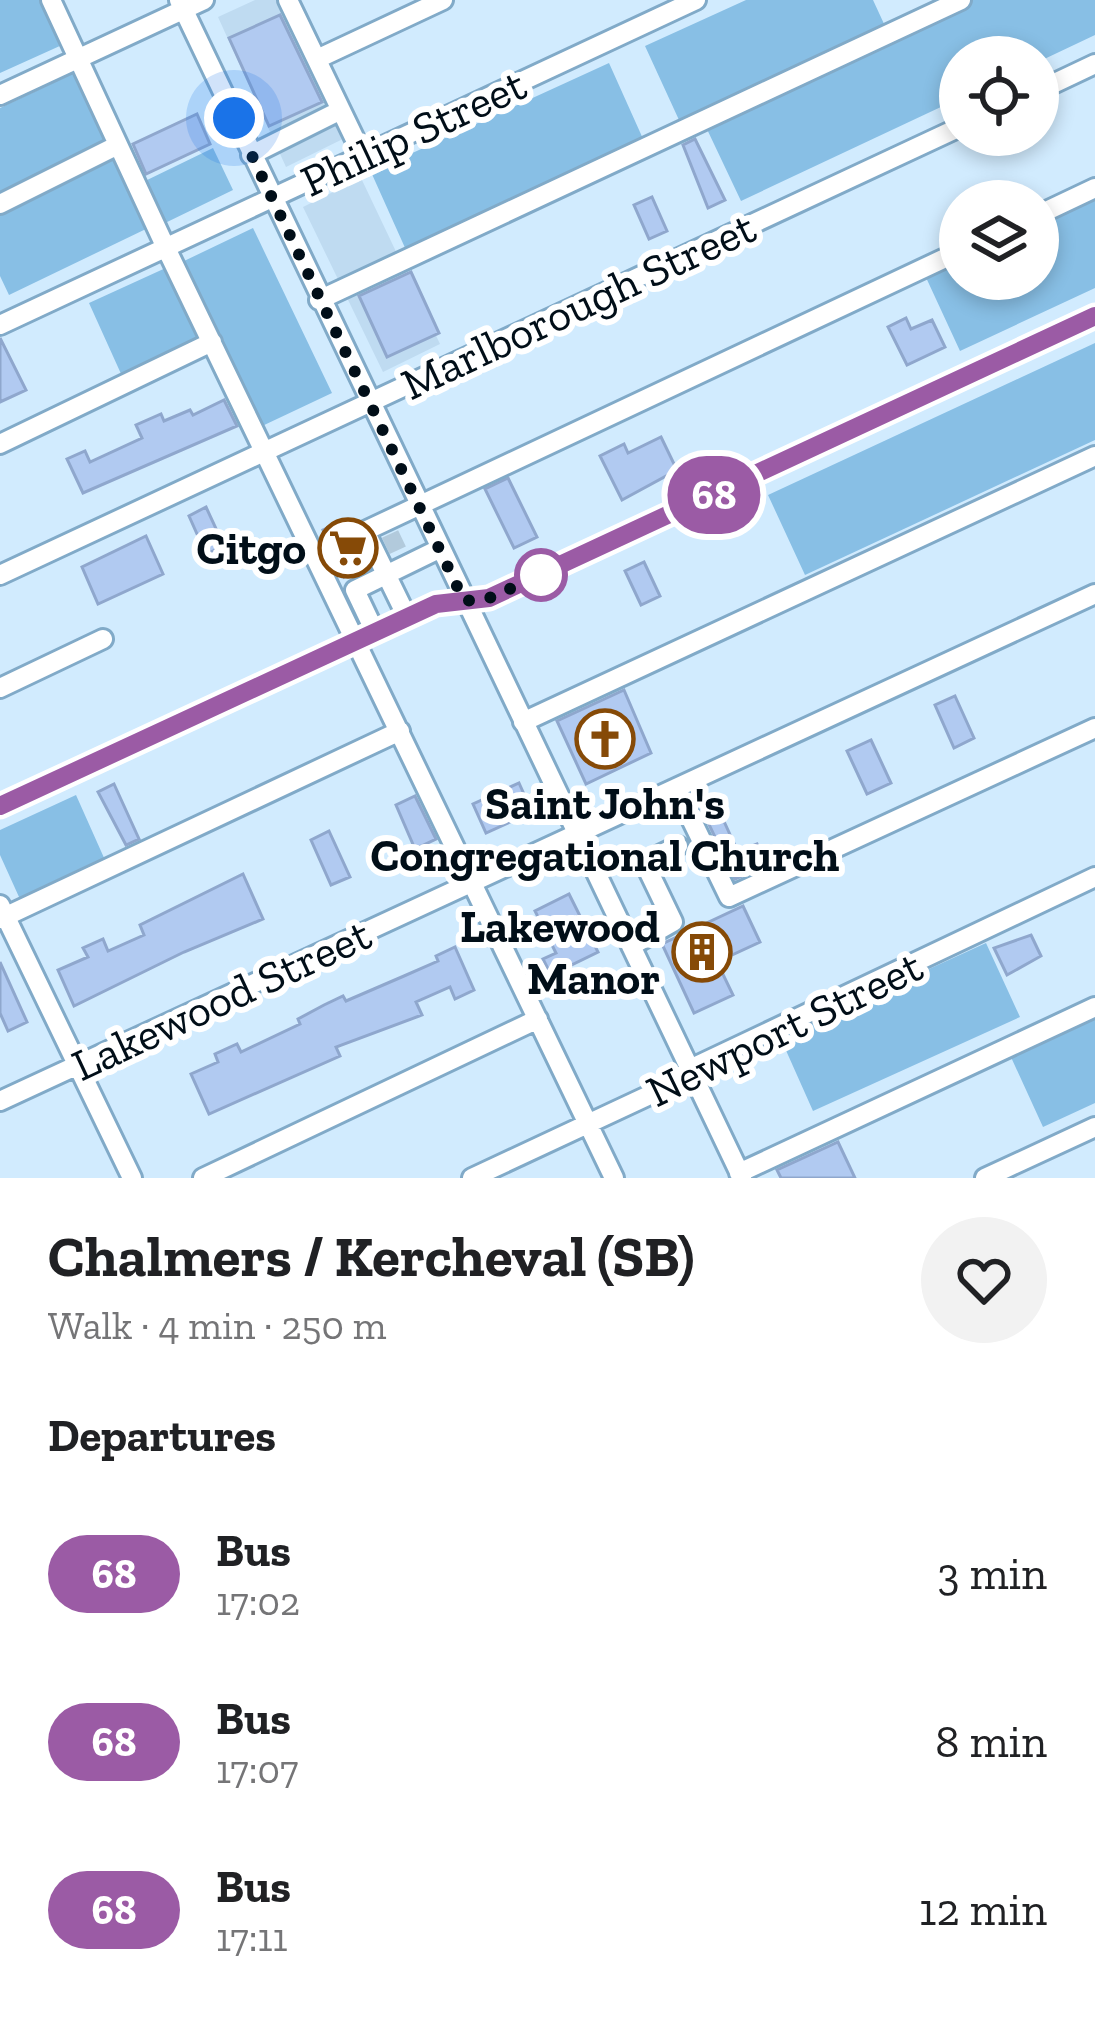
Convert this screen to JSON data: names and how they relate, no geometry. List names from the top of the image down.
{
  "streets": {
    "street": [
      "Philip Street",
      "Marlborough Street",
      "Lakewood Street",
      "Newport Street"
    ]
  },
  "places": {
    "supermarket": ["Citgo"],
    "church": ["Saint John's Congregational Church"],
    "building": ["Lakewood Manor"]
  },
  "lines": ["bus line 68"],
  "page": {
    "on_map": "68",
    "heading": [
      ["Chalmers / Kercheval (SB)", "Walk · 4 min · 250 m"],
      "Departures"
    ],
    "list": [
      {
        "mark": "68",
        "name": "Bus",
        "note": "17:02",
        "value": "3 min"
      },
      {
        "mark": "68",
        "name": "Bus",
        "note": "17:07",
        "value": "8 min"
      },
      {
        "mark": "68",
        "name": "Bus",
        "note": "17:11",
        "value": "12 min"
      }
    ]
  }
}
